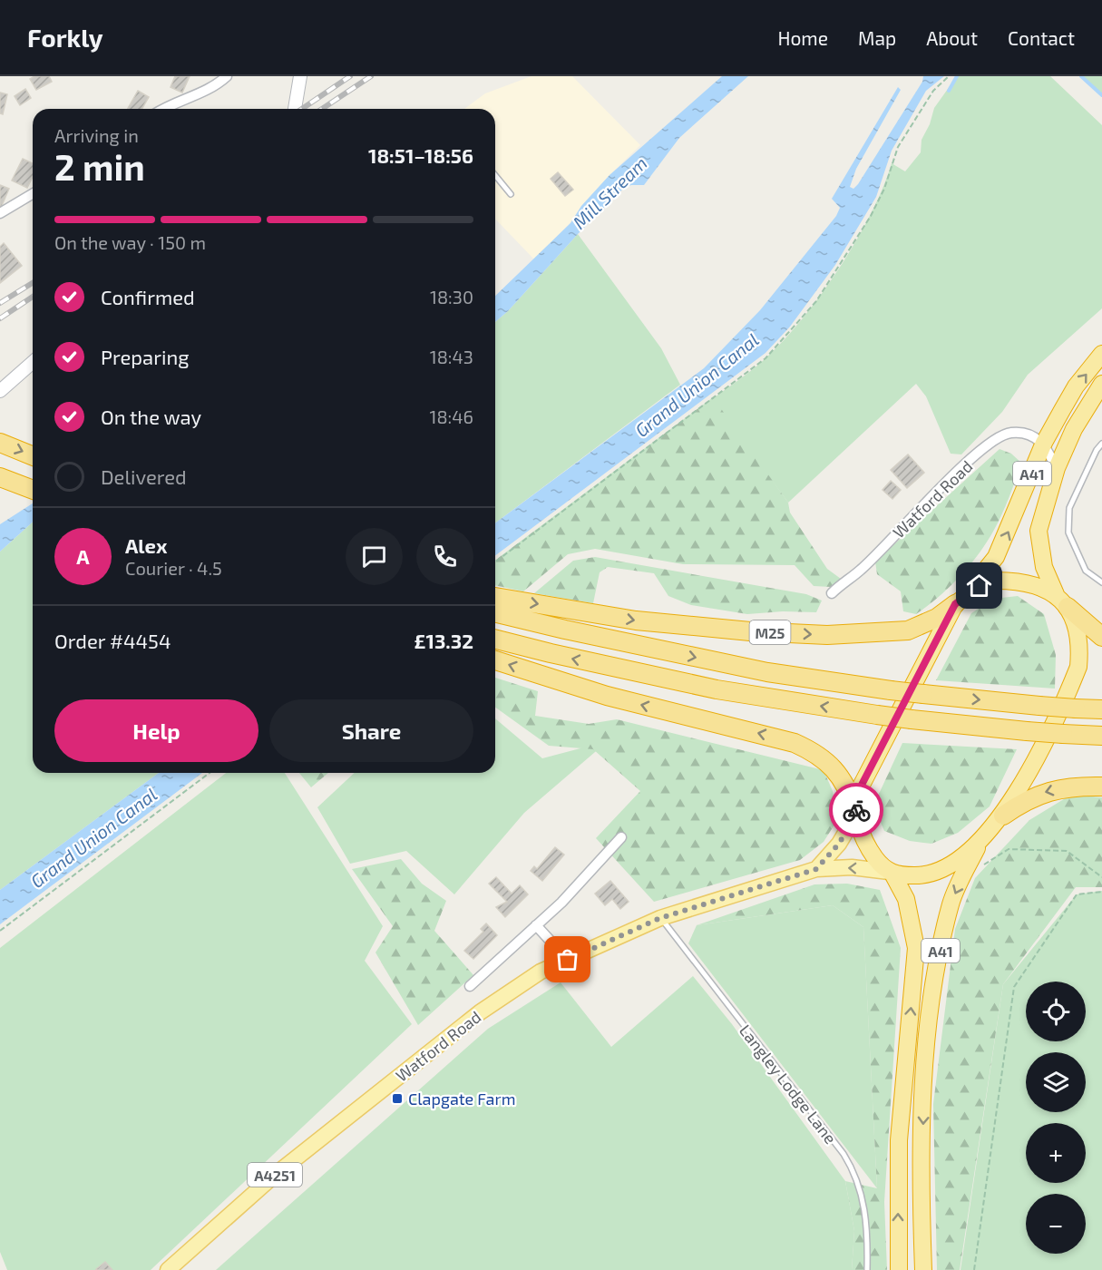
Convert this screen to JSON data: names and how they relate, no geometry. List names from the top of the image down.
{
  "streets": {
    "highway": ["A41", "M25"],
    "main road": ["Watford Road", "A4251"],
    "lane": ["Langley Lodge Lane"]
  },
  "crossings": [
    ["A41", "Watford Road"],
    ["A41", "M25"],
    ["Watford Road", "Langley Lodge Lane"]
  ],
  "water": ["Mill Stream", "Grand Union Canal"],
  "places": {
    "transit": ["Clapgate Farm"]
  },
  "page": {
    "header": "Forkly",
    "nav": [
      "Home",
      "Map",
      "About",
      "Contact"
    ],
    "heading": ["2 min", "Arriving in", "18:51–18:56"],
    "panel": [
      "Alex",
      "Courier · 4.5",
      "Order #4454",
      "£13.32"
    ],
    "bar": "On the way · 150 m",
    "list": [
      ["Confirmed", "18:30"],
      ["Preparing", "18:43"],
      ["On the way", "18:46"],
      "Delivered"
    ],
    "round": "A",
    "buttons": ["Help", "Share"],
    "map_buttons": ["+", "−"]
  }
}
